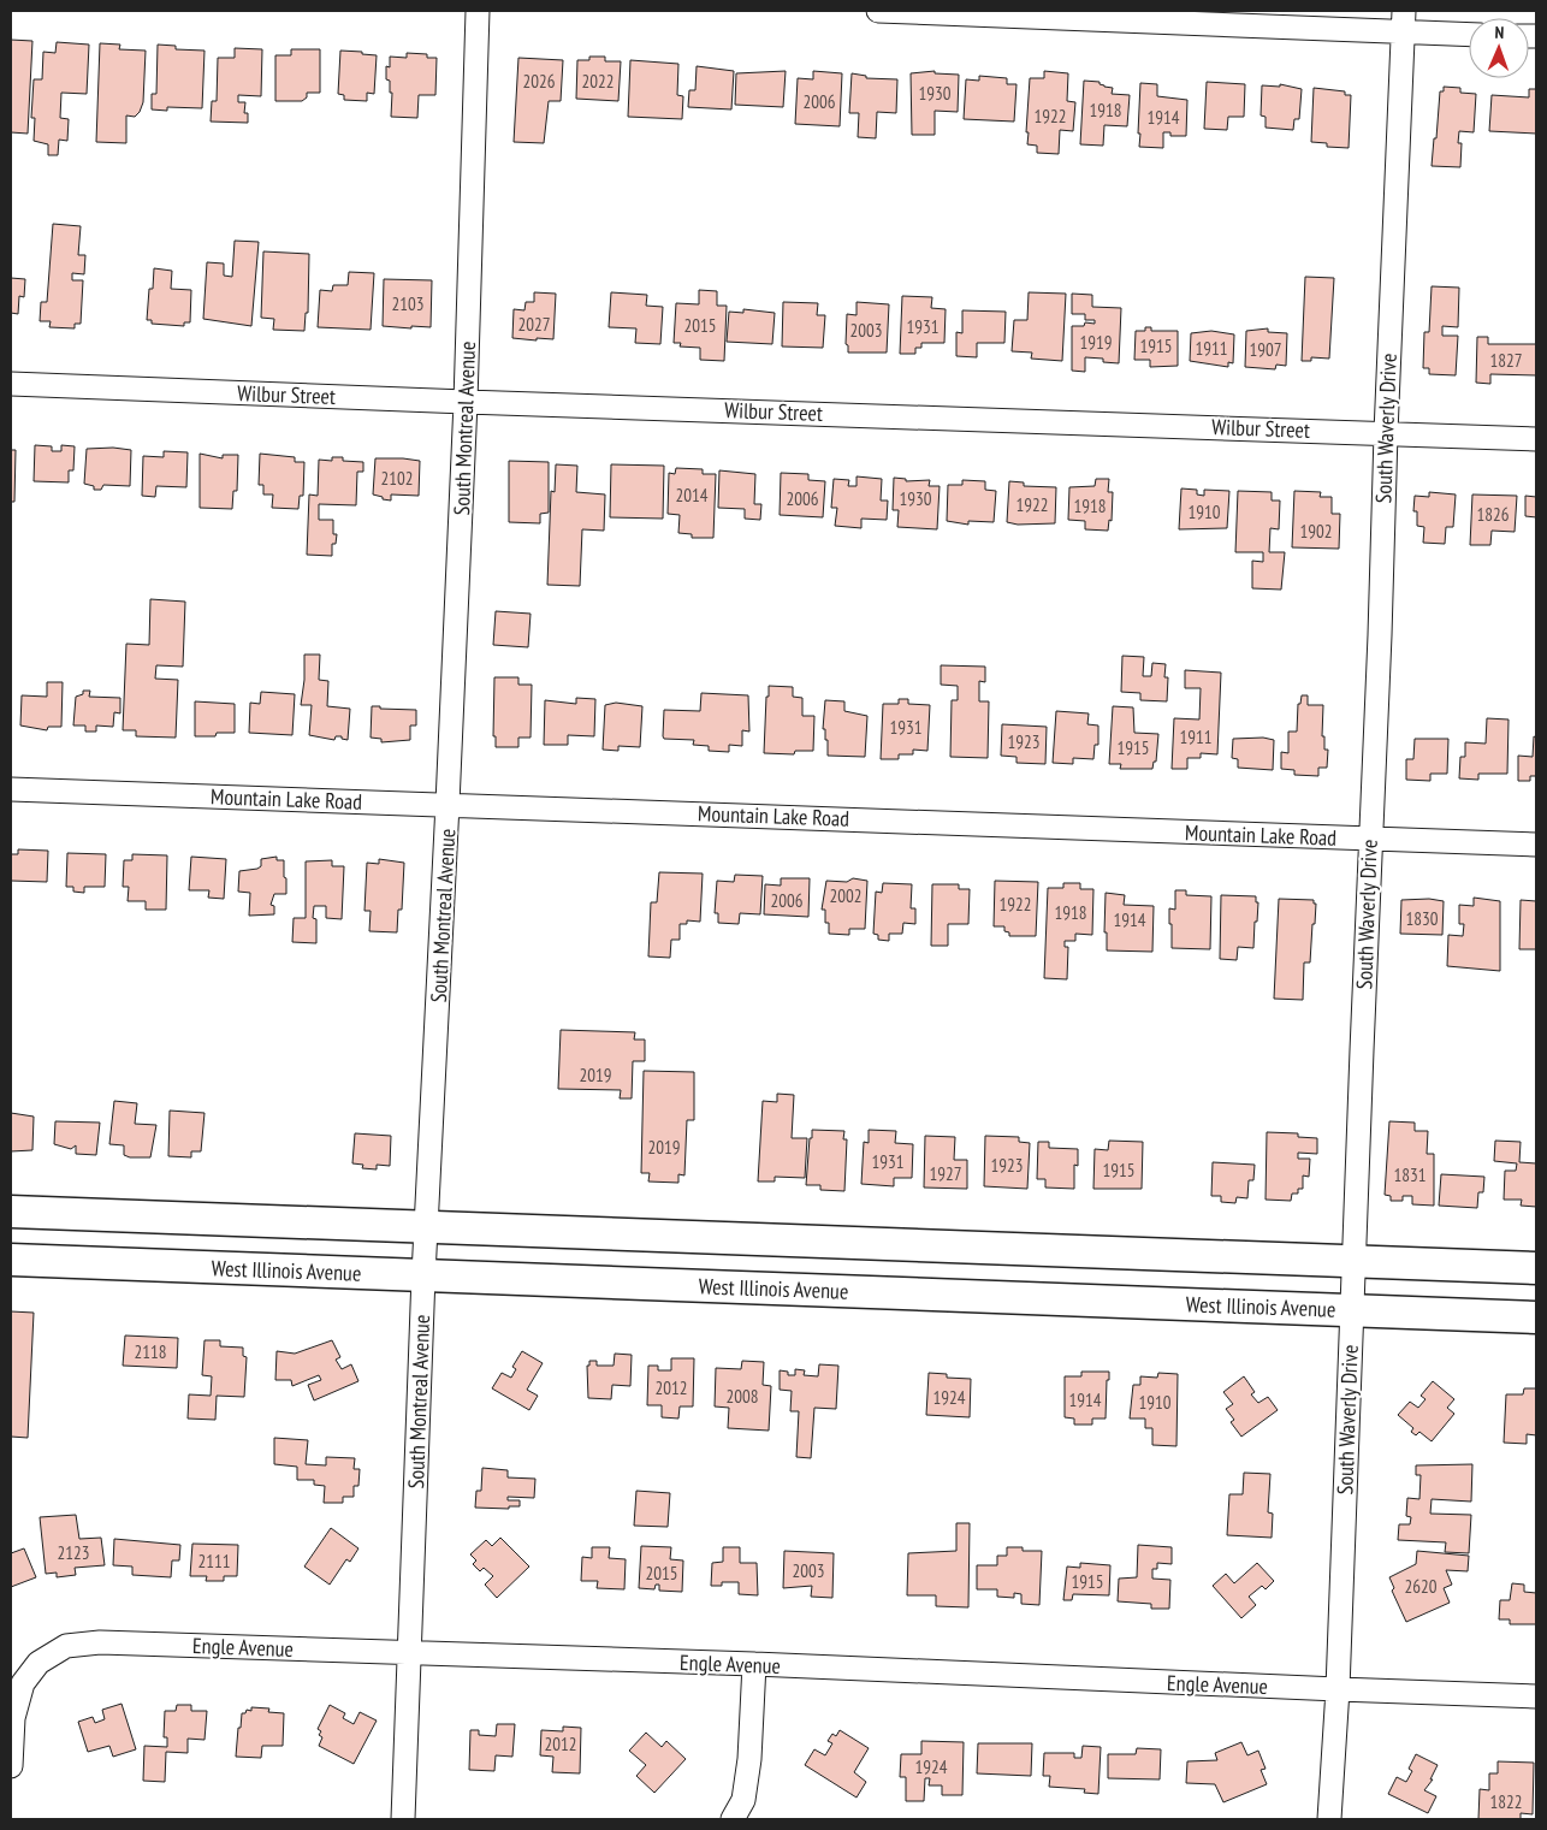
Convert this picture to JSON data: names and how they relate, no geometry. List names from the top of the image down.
{
  "streets": {
    "main road": ["West Illinois Avenue"],
    "street": [
      "Wilbur Street",
      "South Montreal Avenue",
      "South Waverly Drive",
      "Mountain Lake Road",
      "Engle Avenue"
    ]
  },
  "crossings": [
    ["Wilbur Street", "South Montreal Avenue"],
    ["Wilbur Street", "South Waverly Drive"],
    ["South Montreal Avenue", "Mountain Lake Road"],
    ["South Montreal Avenue", "West Illinois Avenue"],
    ["South Montreal Avenue", "Engle Avenue"],
    ["South Waverly Drive", "Mountain Lake Road"],
    ["South Waverly Drive", "West Illinois Avenue"],
    ["South Waverly Drive", "Engle Avenue"]
  ],
  "house_numbers": [
    "2026",
    "2022",
    "1930",
    "2006",
    "1918",
    "1922",
    "1914",
    "2103",
    "2027",
    "2015",
    "1931",
    "2003",
    "1919",
    "1915",
    "1911",
    "1907",
    "1827",
    "2102",
    "2014",
    "2006",
    "1930",
    "1922",
    "1918",
    "1910",
    "1826",
    "1902",
    "1931",
    "1911",
    "1923",
    "1915",
    "2002",
    "2006",
    "1922",
    "1918",
    "1830",
    "1914",
    "2019",
    "2019",
    "1931",
    "1923",
    "1915",
    "1927",
    "1831",
    "2118",
    "2012",
    "2008",
    "1924",
    "1914",
    "1910",
    "2123",
    "2111",
    "2003",
    "2015",
    "1915",
    "2620",
    "2012",
    "1924",
    "1822"
  ],
  "north": "top"
}
